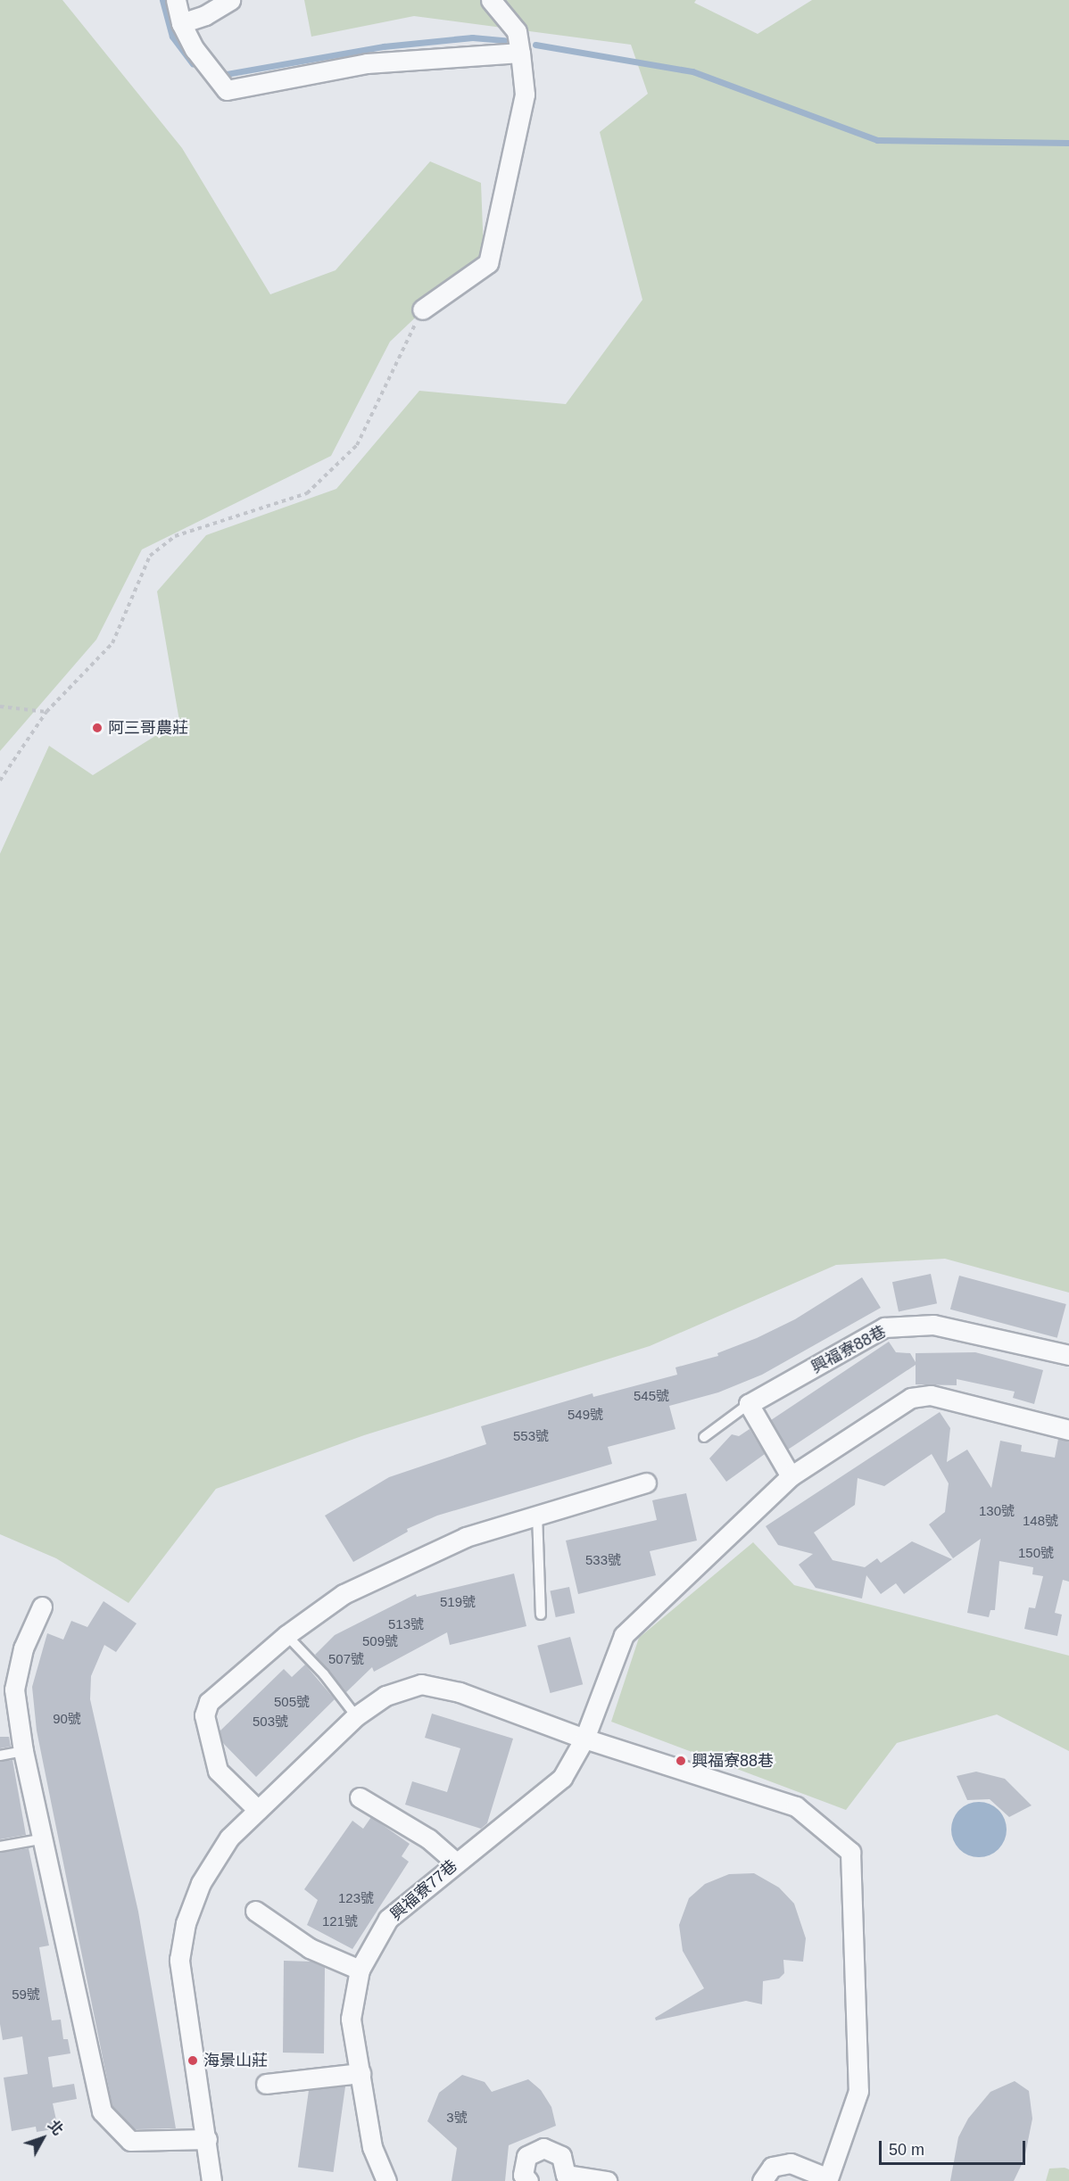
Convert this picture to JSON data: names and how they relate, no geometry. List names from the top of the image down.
{
  "streets": {
    "street": ["興福寮88巷", "興福寮77巷"]
  },
  "places": ["阿三哥農莊", "興福寮88巷", "海景山莊"],
  "house_numbers": [
    "545號",
    "549號",
    "553號",
    "130號",
    "148號",
    "150號",
    "533號",
    "519號",
    "513號",
    "509號",
    "507號",
    "505號",
    "90號",
    "503號",
    "123號",
    "121號",
    "59號",
    "3號"
  ],
  "scale_bar": "50 m",
  "north": "top right"
}
